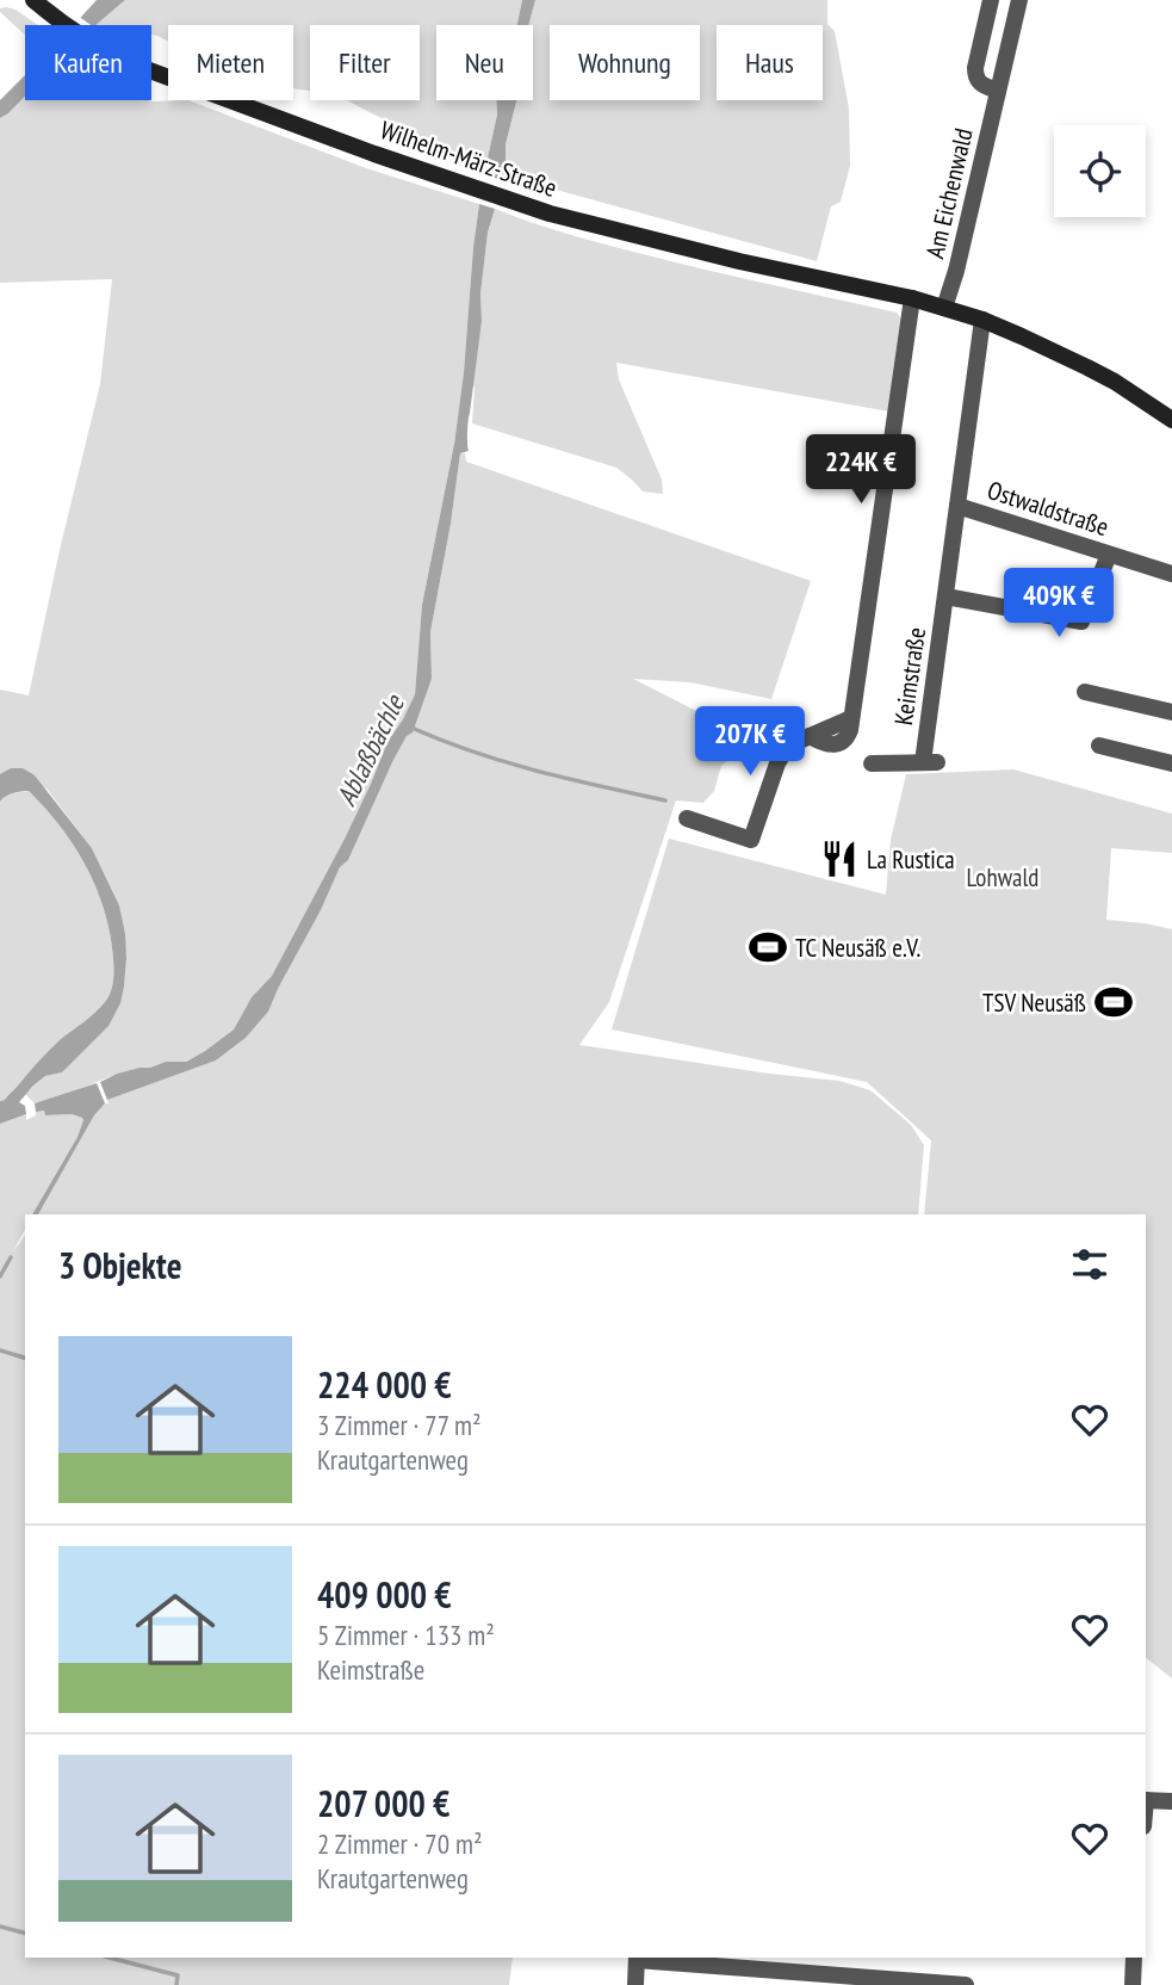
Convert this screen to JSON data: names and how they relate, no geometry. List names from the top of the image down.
{
  "streets": {
    "street": [
      "Wilhelm-März-Straße",
      "Am Eichenwald",
      "Ostwaldstraße",
      "Keimstraße"
    ]
  },
  "crossings": [
    ["Wilhelm-März-Straße", "Am Eichenwald"],
    ["Wilhelm-März-Straße", "Keimstraße"],
    ["Ostwaldstraße", "Keimstraße"]
  ],
  "water": ["Ablaßbächle"],
  "parks": ["Lohwald"],
  "places": {
    "restaurant": ["La Rustica"],
    "sports": ["TC Neusäß e.V.", "TSV Neusäß"]
  },
  "page": {
    "chip": [
      "Kaufen",
      "Mieten",
      "Filter",
      "Neu",
      "Wohnung",
      "Haus"
    ],
    "price": ["224K €", "409K €", "207K €"],
    "heading": "3 Objekte",
    "list": [
      {
        "name": "224 000 €",
        "note": "3 Zimmer · 77 m² · Krautgartenweg"
      },
      {
        "name": "409 000 €",
        "note": "5 Zimmer · 133 m² · Keimstraße"
      },
      {
        "name": "207 000 €",
        "note": "2 Zimmer · 70 m² · Krautgartenweg"
      }
    ]
  }
}
